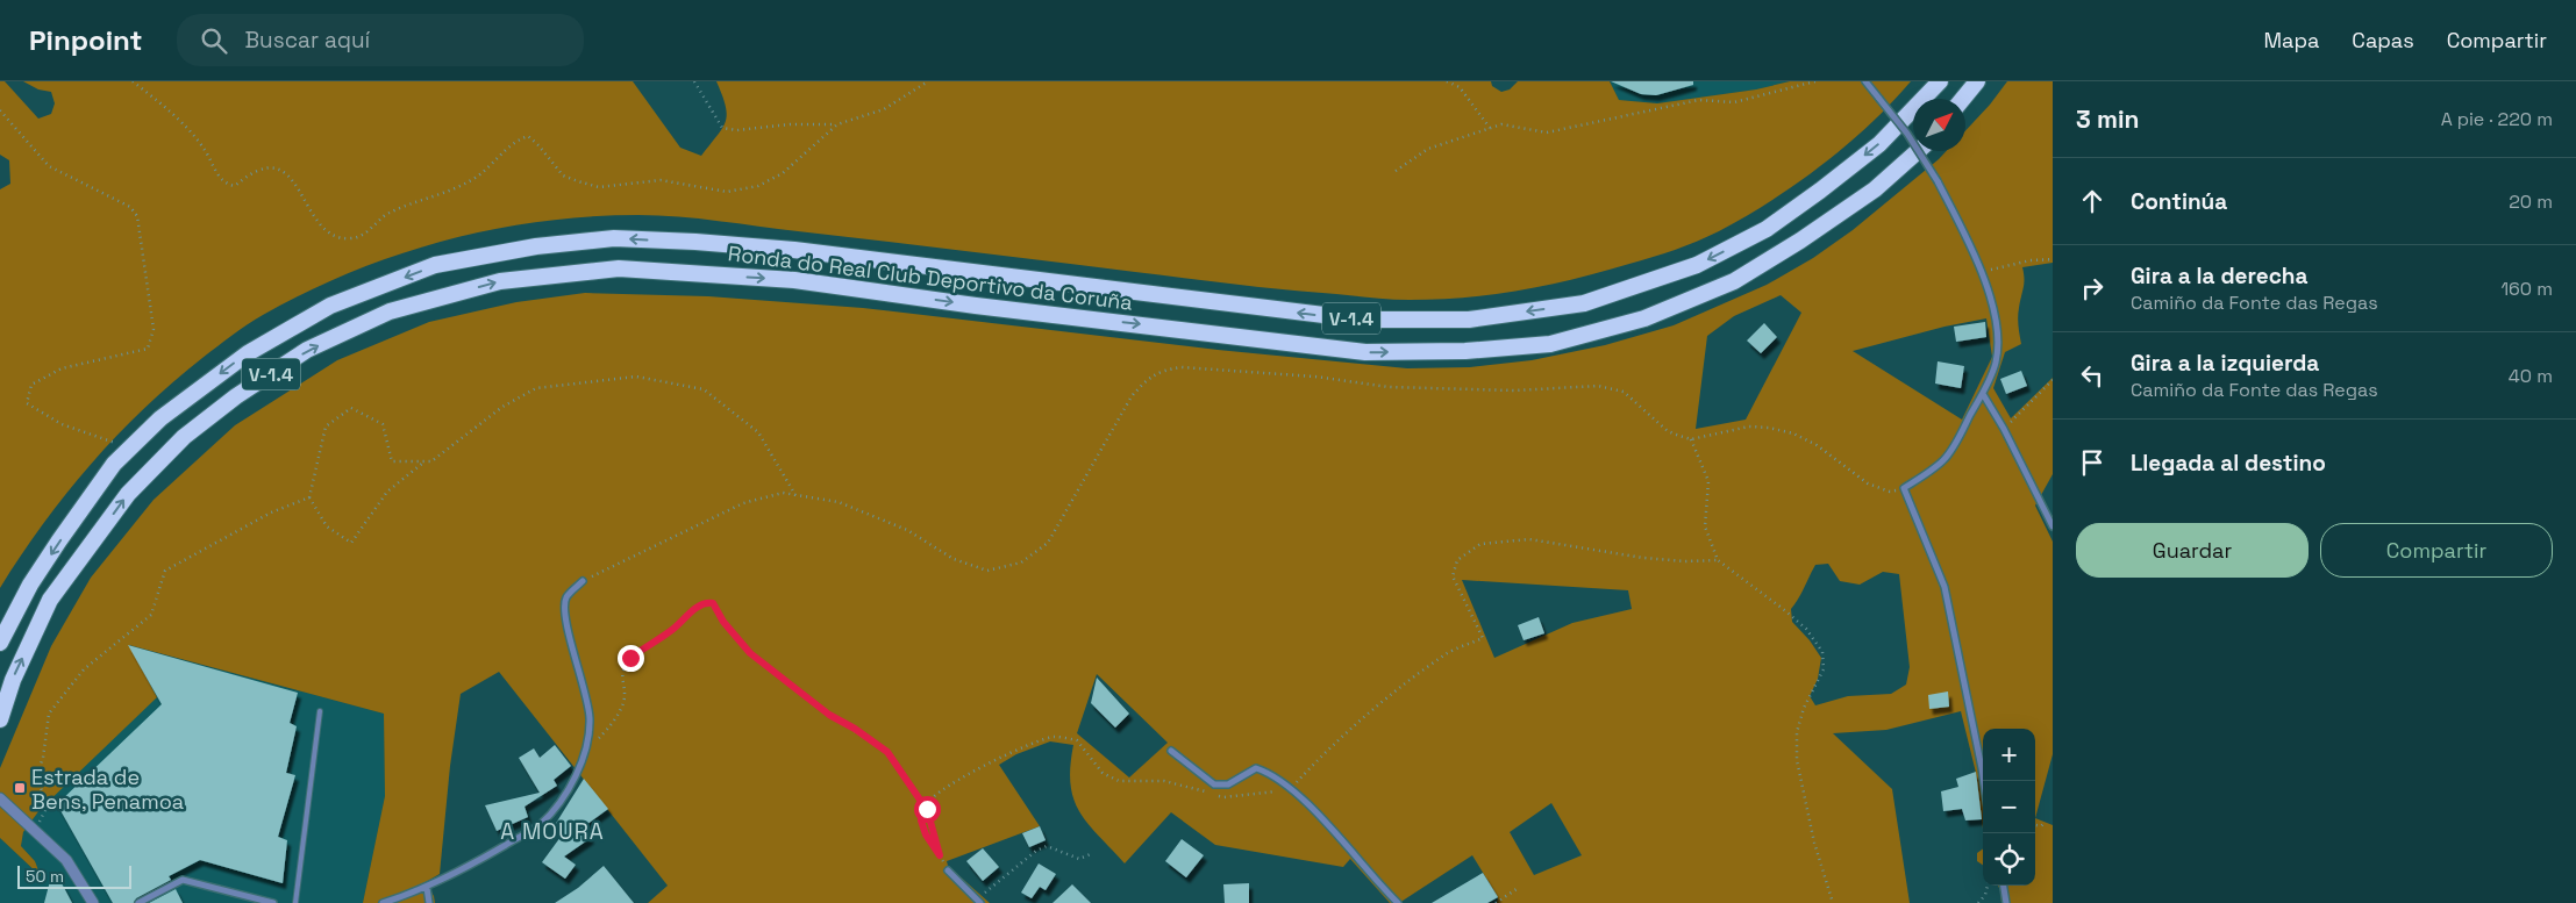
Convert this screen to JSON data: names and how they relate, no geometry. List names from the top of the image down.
{
  "streets": {
    "highway": ["Ronda do Real Club Deportivo da Coruña", "V-1.4"]
  },
  "districts": ["A MOURA"],
  "places": {
    "transit": ["Estrada de Bens, Penamoa"]
  },
  "scale_bar": "50 m",
  "north": "top right",
  "page": {
    "header": "Pinpoint",
    "search": "Buscar aquí",
    "nav": ["Mapa", "Capas", "Compartir"],
    "heading": ["3 min", "A pie · 220 m"],
    "list": [
      ["Continúa", "20 m"],
      ["Gira a la derecha", "Camiño da Fonte das Regas", "160 m"],
      ["Gira a la izquierda", "Camiño da Fonte das Regas", "40 m"],
      "Llegada al destino"
    ],
    "buttons": ["Guardar", "Compartir"],
    "map_buttons": ["+", "−"],
    "scale": "50 m"
  }
}
